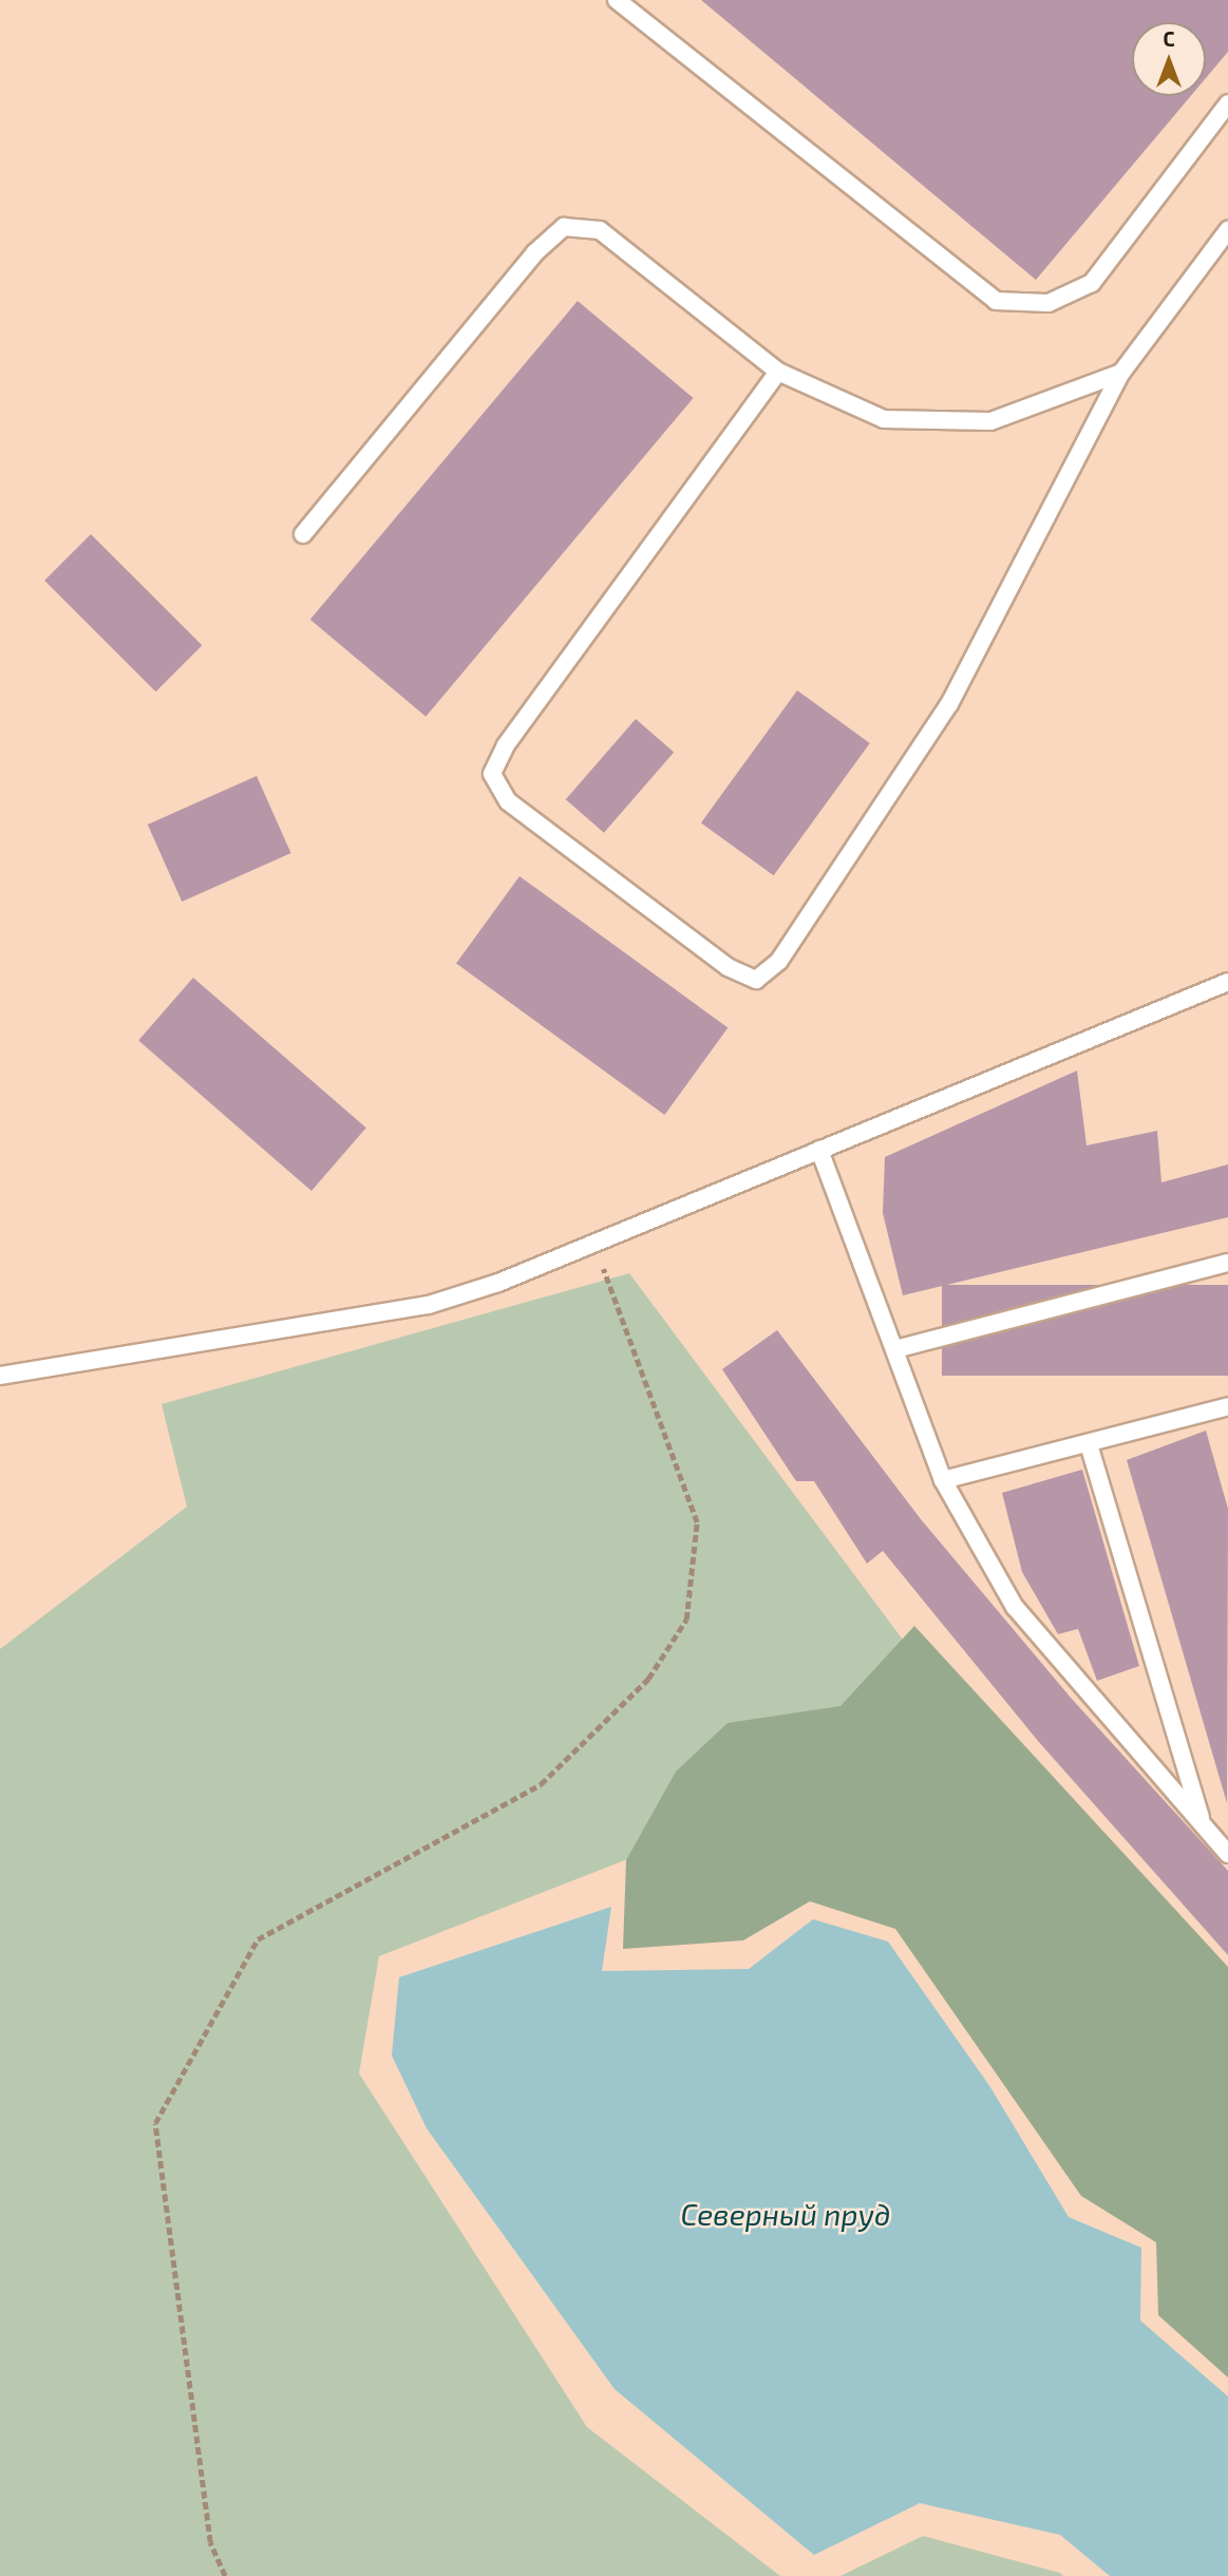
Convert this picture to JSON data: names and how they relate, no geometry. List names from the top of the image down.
{
  "water": ["Северный пруд"],
  "north": "top"
}
